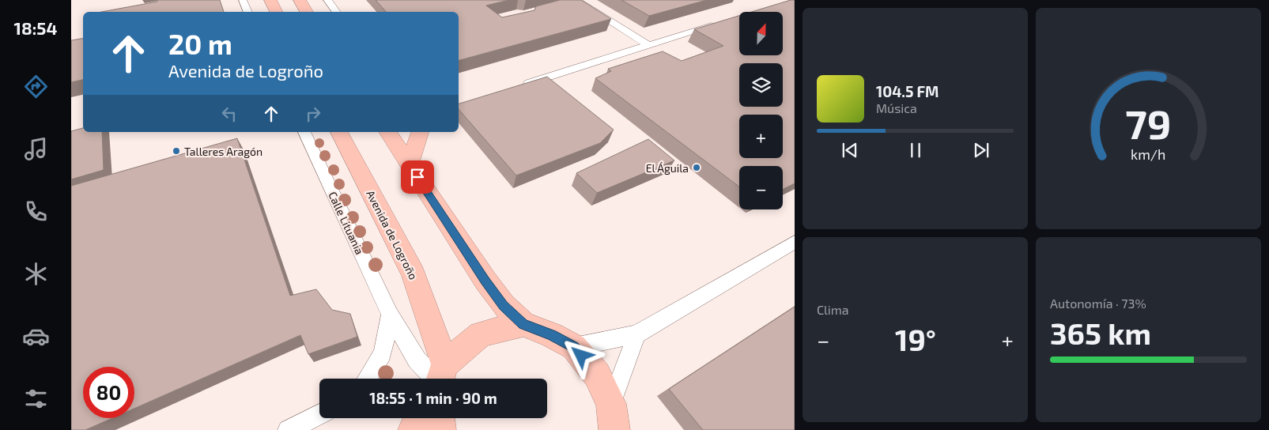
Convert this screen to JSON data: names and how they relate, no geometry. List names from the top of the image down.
{
  "streets": {
    "highway": ["Avenida de Logroño"],
    "street": ["Calle Lituania"]
  },
  "places": ["Talleres Aragón", "El Águila"],
  "north": "top",
  "page": {
    "tabs": "18:54",
    "map_buttons": ["+", "−"],
    "turn": ["20 m", "Avenida de Logroño"],
    "song": ["104.5 FM", "Música"],
    "tile": [
      "Clima",
      ["Autonomía · 73%", "365 km"]
    ],
    "heat": ["−", "19°", "+"],
    "limit": "80",
    "trip": "18:55 · 1 min · 90 m",
    "gauge": ["79", "km/h"]
  }
}
